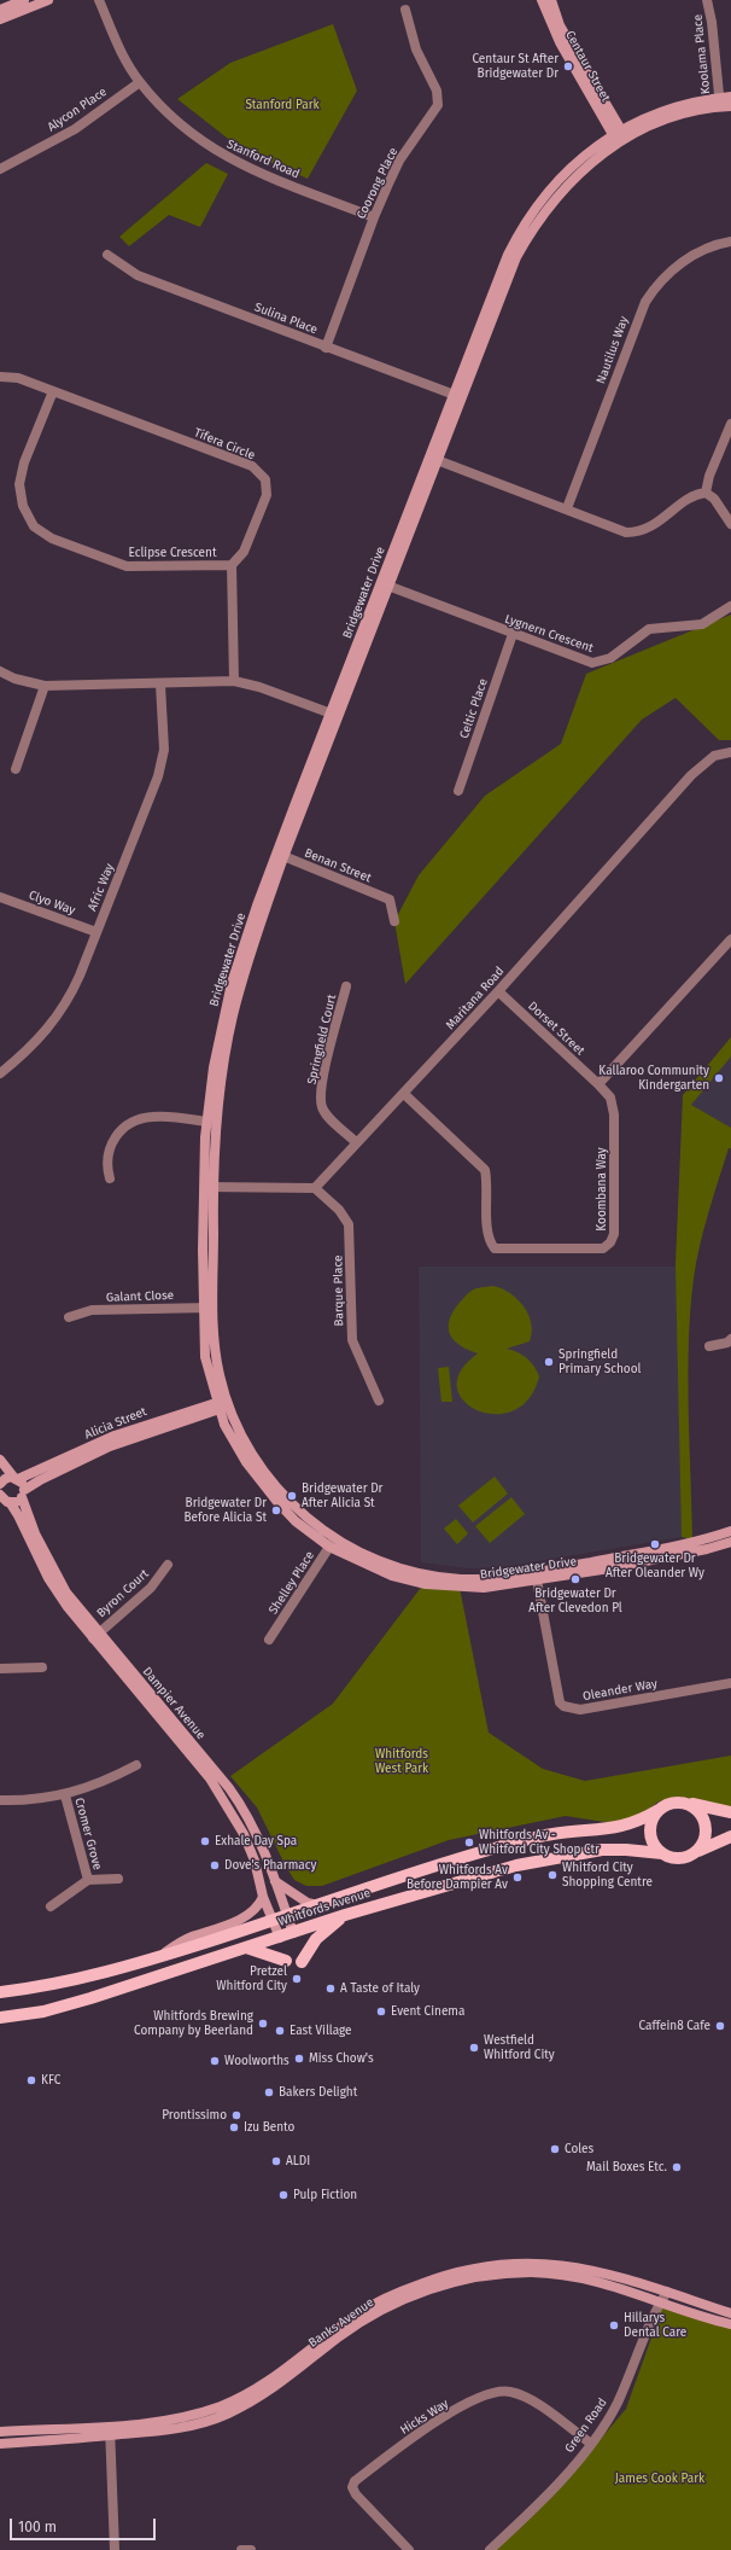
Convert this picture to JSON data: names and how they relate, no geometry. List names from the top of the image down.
{
  "streets": {
    "main road": ["Whitfords Avenue"],
    "street": [
      "Koolama Place",
      "Centaur Street",
      "Alycon Place",
      "Stanford Road",
      "Coorong Place",
      "Sulina Place",
      "Nautilus Way",
      "Tifera Circle",
      "Eclipse Crescent",
      "Bridgewater Drive",
      "Lygnern Crescent",
      "Celtic Place",
      "Benan Street",
      "Afric Way",
      "Clyo Way",
      "Maritana Road",
      "Dorset Street",
      "Springfield Court",
      "Koombana Way",
      "Barque Place",
      "Galant Close",
      "Alicia Street",
      "Shelley Place",
      "Byron Court",
      "Oleander Way",
      "Dampier Avenue",
      "Cromer Grove",
      "Banks Avenue",
      "Hicks Way",
      "Green Road"
    ]
  },
  "crossings": [
    ["Koolama Place", "Bridgewater Drive"],
    ["Centaur Street", "Bridgewater Drive"],
    ["Alycon Place", "Stanford Road"],
    ["Stanford Road", "Coorong Place"],
    ["Coorong Place", "Sulina Place"],
    ["Sulina Place", "Bridgewater Drive"],
    ["Tifera Circle", "Eclipse Crescent"],
    ["Bridgewater Drive", "Lygnern Crescent"],
    ["Bridgewater Drive", "Benan Street"],
    ["Bridgewater Drive", "Galant Close"],
    ["Bridgewater Drive", "Alicia Street"],
    ["Bridgewater Drive", "Shelley Place"],
    ["Bridgewater Drive", "Oleander Way"],
    ["Lygnern Crescent", "Celtic Place"],
    ["Afric Way", "Clyo Way"],
    ["Maritana Road", "Dorset Street"],
    ["Maritana Road", "Springfield Court"],
    ["Maritana Road", "Koombana Way"],
    ["Maritana Road", "Barque Place"],
    ["Dorset Street", "Koombana Way"],
    ["Alicia Street", "Dampier Avenue"],
    ["Byron Court", "Dampier Avenue"],
    ["Dampier Avenue", "Whitfords Avenue"],
    ["Banks Avenue", "Green Road"],
    ["Hicks Way", "Green Road"]
  ],
  "parks": ["Stanford Park", "Whitfords West Park", "James Cook Park"],
  "places": [
    "Centaur St After Bridgewater Dr",
    "Kallaroo Community Kindergarten",
    "Springfield Primary School",
    "Bridgewater Dr After Alicia St",
    "Bridgewater Dr Before Alicia St",
    "Bridgewater Dr After Oleander Wy",
    "Bridgewater Dr After Clevedon Pl",
    "Exhale Day Spa",
    "Whitfords Av - Whitford City Shop Ctr",
    "Dove's Pharmacy",
    "Whitford City Shopping Centre",
    "Whitfords Av Before Dampier Av",
    "Pretzel Whitford City",
    "A Taste of Italy",
    "Event Cinema",
    "Whitfords Brewing Company by Beerland",
    "Caffein8 Cafe",
    "East Village",
    "Westfield Whitford City",
    "Miss Chow's",
    "Woolworths",
    "KFC",
    "Bakers Delight",
    "Prontissimo",
    "Izu Bento",
    "Coles",
    "ALDI",
    "Mail Boxes Etc.",
    "Pulp Fiction",
    "Hillarys Dental Care"
  ],
  "scale_bar": "100 m"
}
